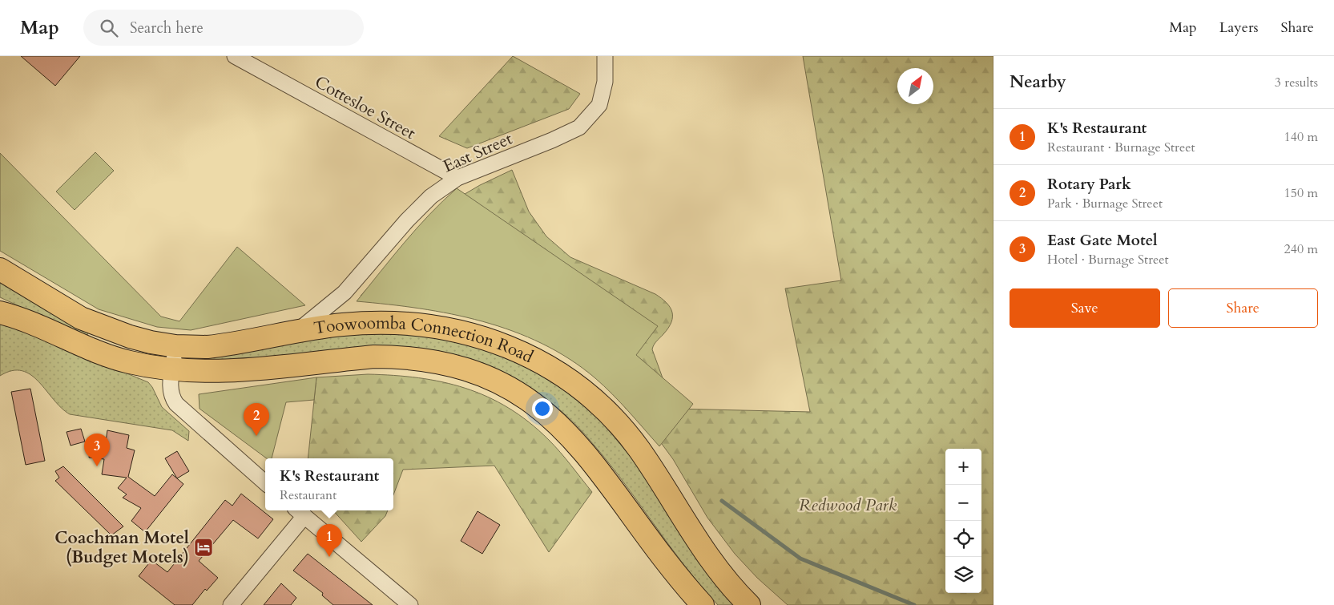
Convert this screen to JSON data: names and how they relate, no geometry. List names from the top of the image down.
{
  "streets": {
    "highway": ["Toowoomba Connection Road"],
    "street": ["Cottesloe Street", "East Street"]
  },
  "crossings": [
    ["Cottesloe Street", "East Street"],
    ["East Street", "Toowoomba Connection Road"]
  ],
  "parks": ["Redwood Park"],
  "places": {
    "hotel": ["Coachman Motel (Budget Motels)"]
  },
  "north": "top right",
  "page": {
    "header": "Map",
    "search": "Search here",
    "nav": ["Map", "Layers", "Share"],
    "heading": ["Nearby", "3 results"],
    "list": [
      {
        "mark": "1",
        "name": "K's Restaurant",
        "note": "Restaurant · Burnage Street",
        "value": "140 m"
      },
      {
        "mark": "2",
        "name": "Rotary Park",
        "note": "Park · Burnage Street",
        "value": "150 m"
      },
      {
        "mark": "3",
        "name": "East Gate Motel",
        "note": "Hotel · Burnage Street",
        "value": "240 m"
      }
    ],
    "buttons": ["Save", "Share"],
    "pins": ["2", "3", "1"],
    "map_buttons": ["+", "−"],
    "popup": ["K's Restaurant", "Restaurant"]
  }
}
